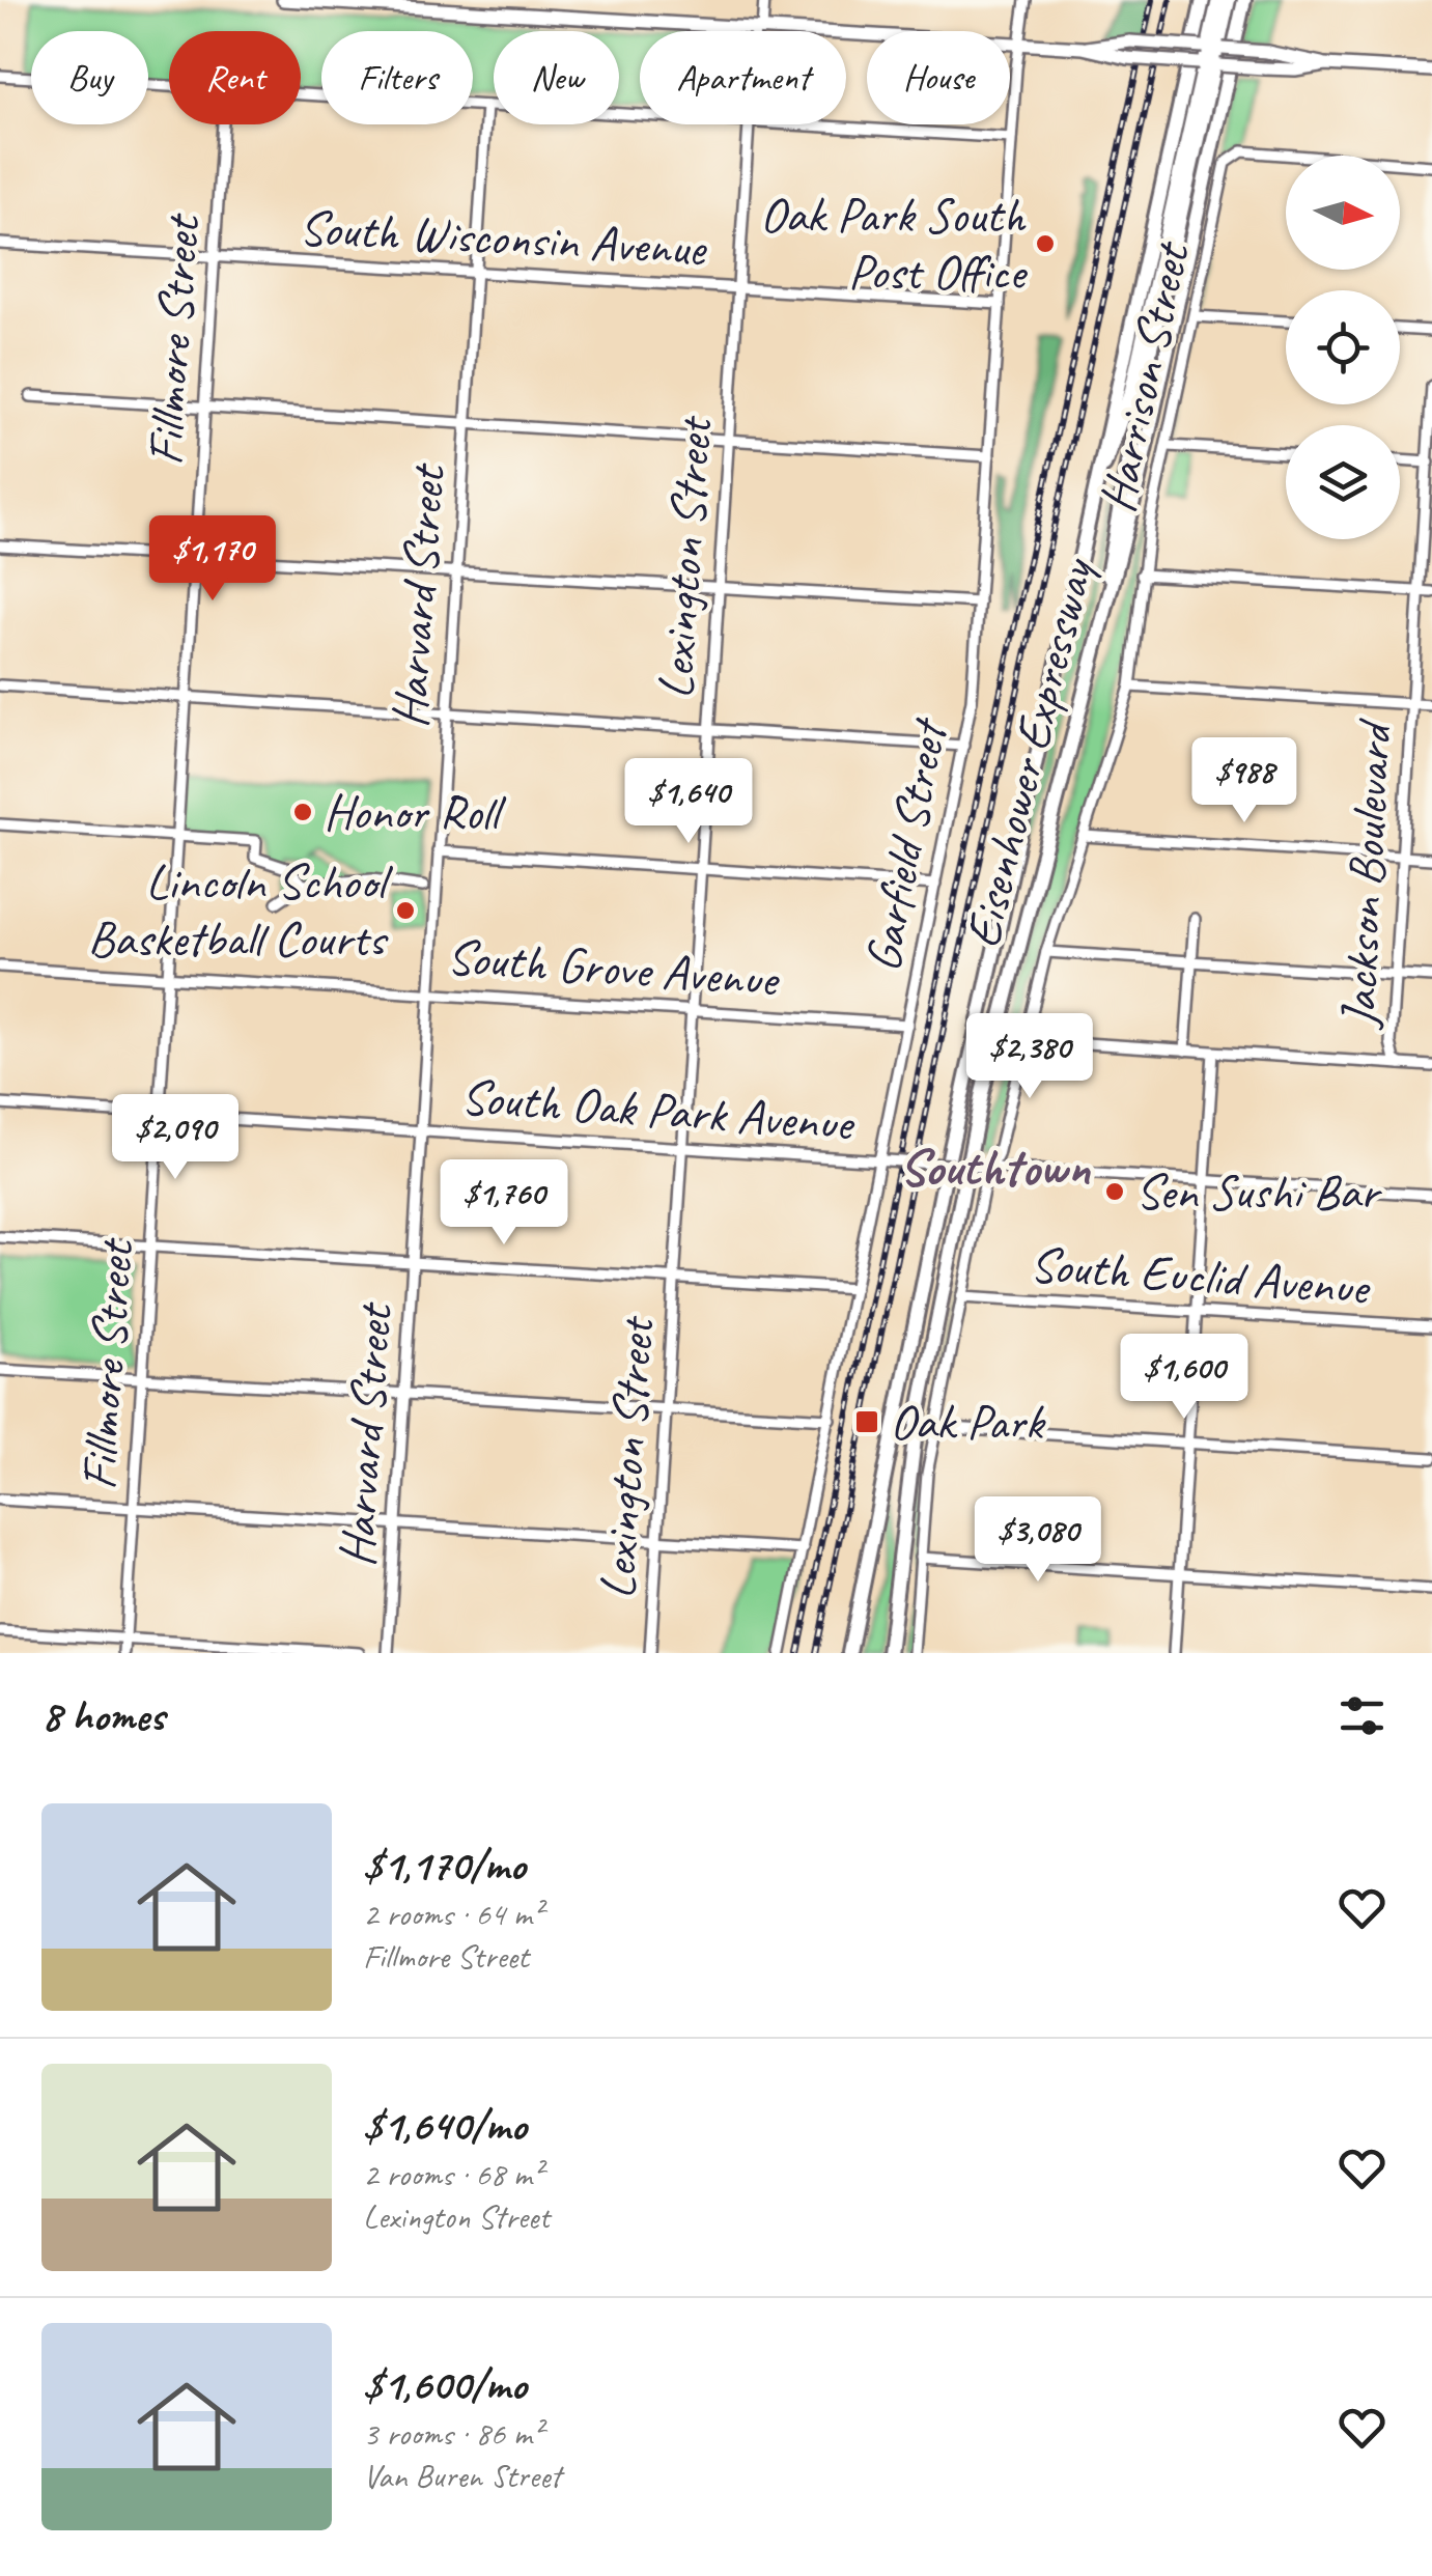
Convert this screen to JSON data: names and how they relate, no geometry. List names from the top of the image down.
{
  "streets": {
    "highway": ["Eisenhower Expressway"],
    "street": [
      "South Wisconsin Avenue",
      "Fillmore Street",
      "Harrison Street",
      "Lexington Street",
      "Harvard Street",
      "Garfield Street",
      "Jackson Boulevard",
      "South Grove Avenue",
      "South Oak Park Avenue",
      "South Euclid Avenue"
    ]
  },
  "crossings": [
    ["South Wisconsin Avenue", "Fillmore Street"],
    ["South Wisconsin Avenue", "Lexington Street"],
    ["South Wisconsin Avenue", "Harvard Street"],
    ["South Wisconsin Avenue", "Garfield Street"],
    ["Fillmore Street", "South Grove Avenue"],
    ["Fillmore Street", "South Oak Park Avenue"],
    ["Harrison Street", "South Oak Park Avenue"],
    ["Harrison Street", "South Euclid Avenue"],
    ["Lexington Street", "South Grove Avenue"],
    ["Lexington Street", "South Oak Park Avenue"],
    ["Harvard Street", "South Grove Avenue"],
    ["Harvard Street", "South Oak Park Avenue"],
    ["Garfield Street", "South Grove Avenue"],
    ["Garfield Street", "South Oak Park Avenue"]
  ],
  "districts": ["Southtown"],
  "places": {
    "other": [
      "Oak Park South Post Office",
      "Honor Roll",
      "Lincoln School Basketball Courts",
      "Sen Sushi Bar"
    ],
    "transit": ["Oak Park"]
  },
  "north": "right",
  "page": {
    "chip": [
      "Buy",
      "Rent",
      "Filters",
      "New",
      "Apartment",
      "House"
    ],
    "price": [
      "$1,170",
      "$988",
      "$1,640",
      "$2,380",
      "$2,090",
      "$1,760",
      "$1,600",
      "$3,080"
    ],
    "heading": "8 homes",
    "list": [
      {
        "name": "$1,170/mo",
        "note": "2 rooms · 64 m² · Fillmore Street"
      },
      {
        "name": "$1,640/mo",
        "note": "2 rooms · 68 m² · Lexington Street"
      },
      {
        "name": "$1,600/mo",
        "note": "3 rooms · 86 m² · Van Buren Street"
      }
    ]
  }
}
